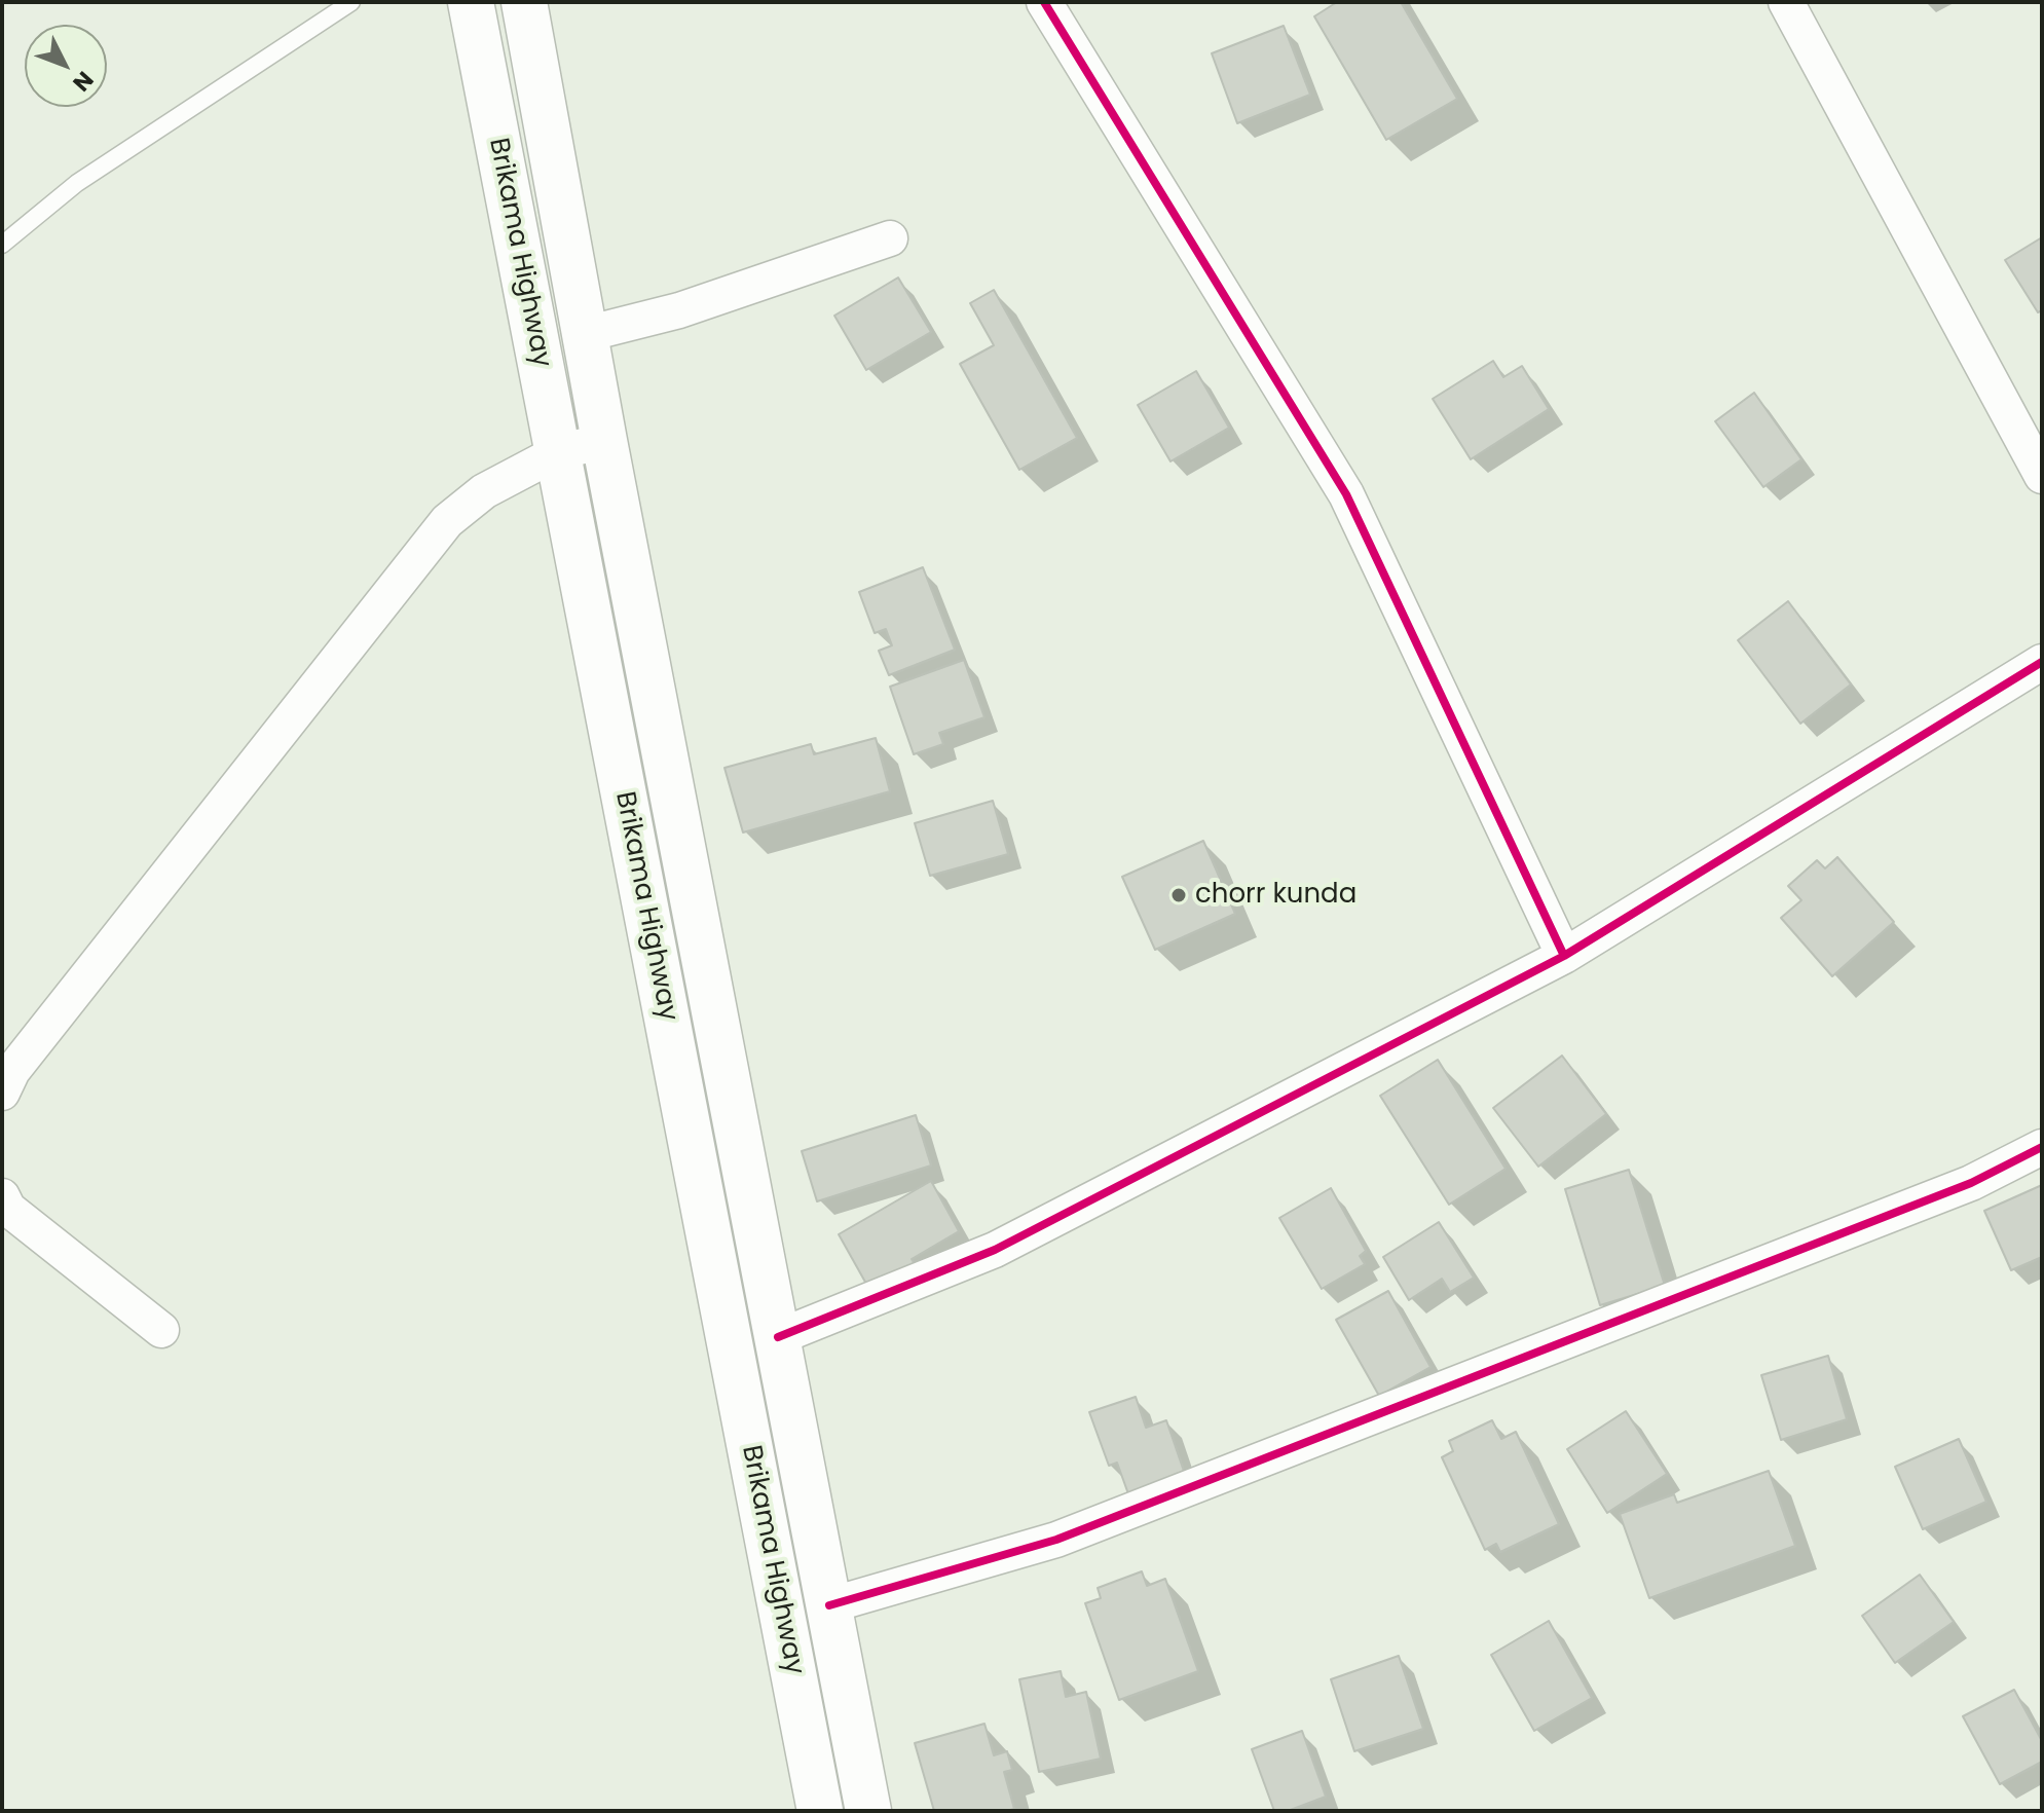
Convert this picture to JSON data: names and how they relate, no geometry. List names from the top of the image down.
{
  "streets": {
    "highway": ["Brikama Highway"]
  },
  "places": ["chorr kunda"],
  "north": "bottom right"
}
